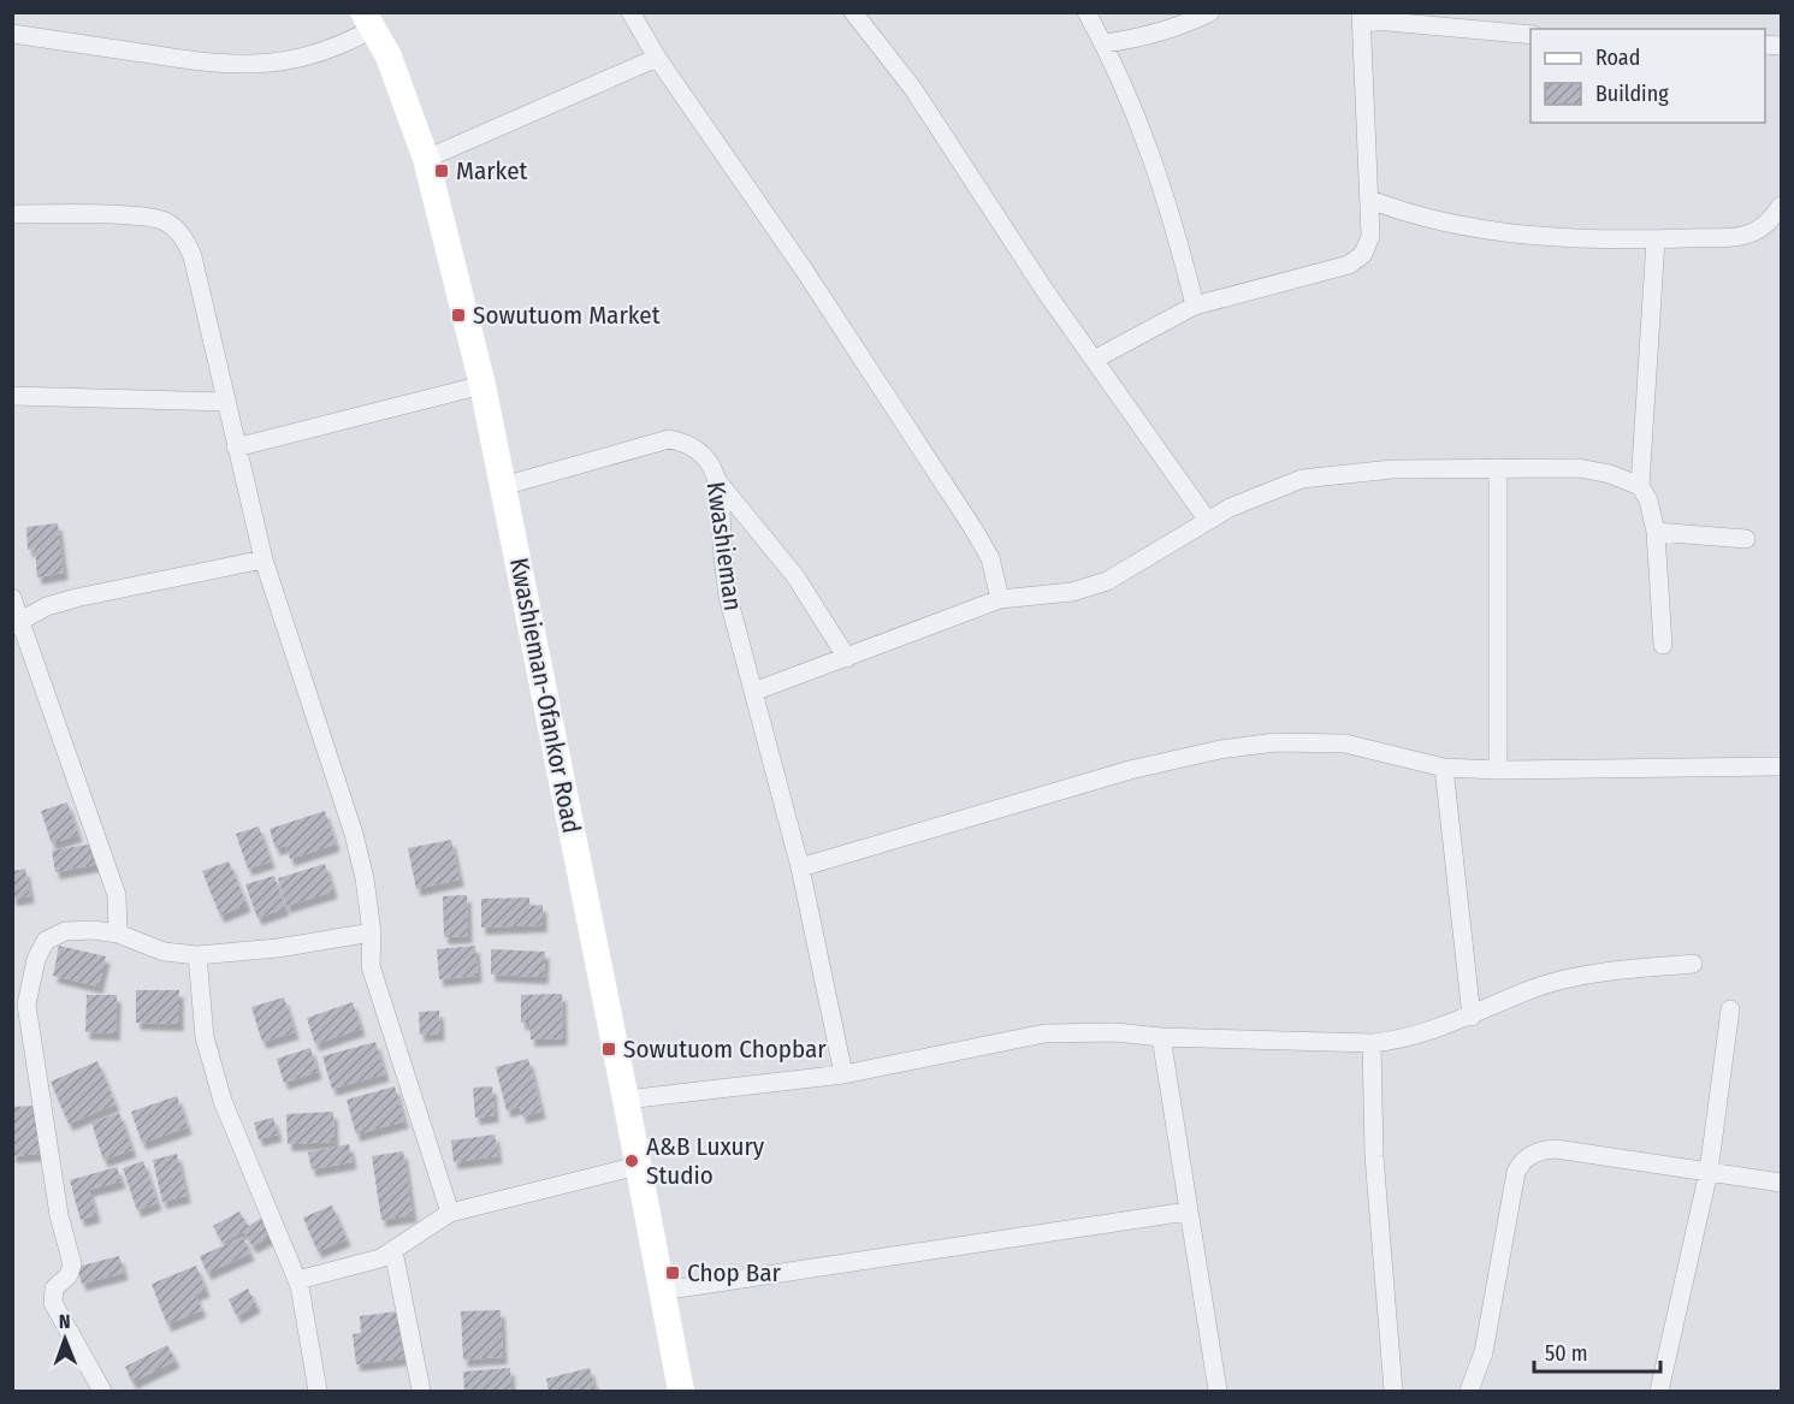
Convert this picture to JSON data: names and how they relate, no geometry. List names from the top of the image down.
{
  "streets": {
    "main road": ["Kwashieman-Ofankor Road"],
    "street": ["Kwashieman"]
  },
  "crossings": [
    ["Kwashieman", "Kwashieman-Ofankor Road"]
  ],
  "places": {
    "transit": [
      "Market",
      "Sowutuom Market",
      "Sowutuom Chopbar",
      "Chop Bar"
    ],
    "other": ["A&B Luxury Studio"]
  },
  "legend": ["Road", "Building"],
  "scale_bar": "50 m",
  "north": "top"
}
